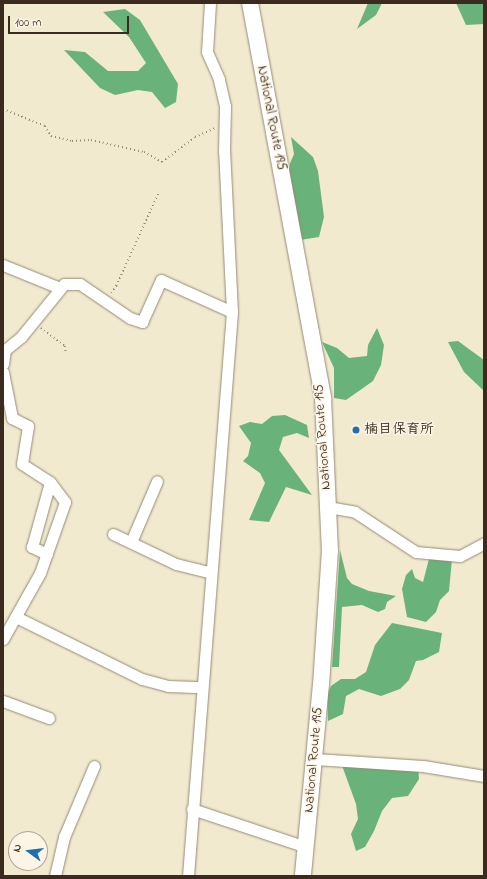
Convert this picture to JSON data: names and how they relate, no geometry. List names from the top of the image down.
{
  "streets": {
    "highway": ["National Route 195"]
  },
  "places": ["楠目保育所"],
  "scale_bar": "100 m",
  "north": "left"
}
